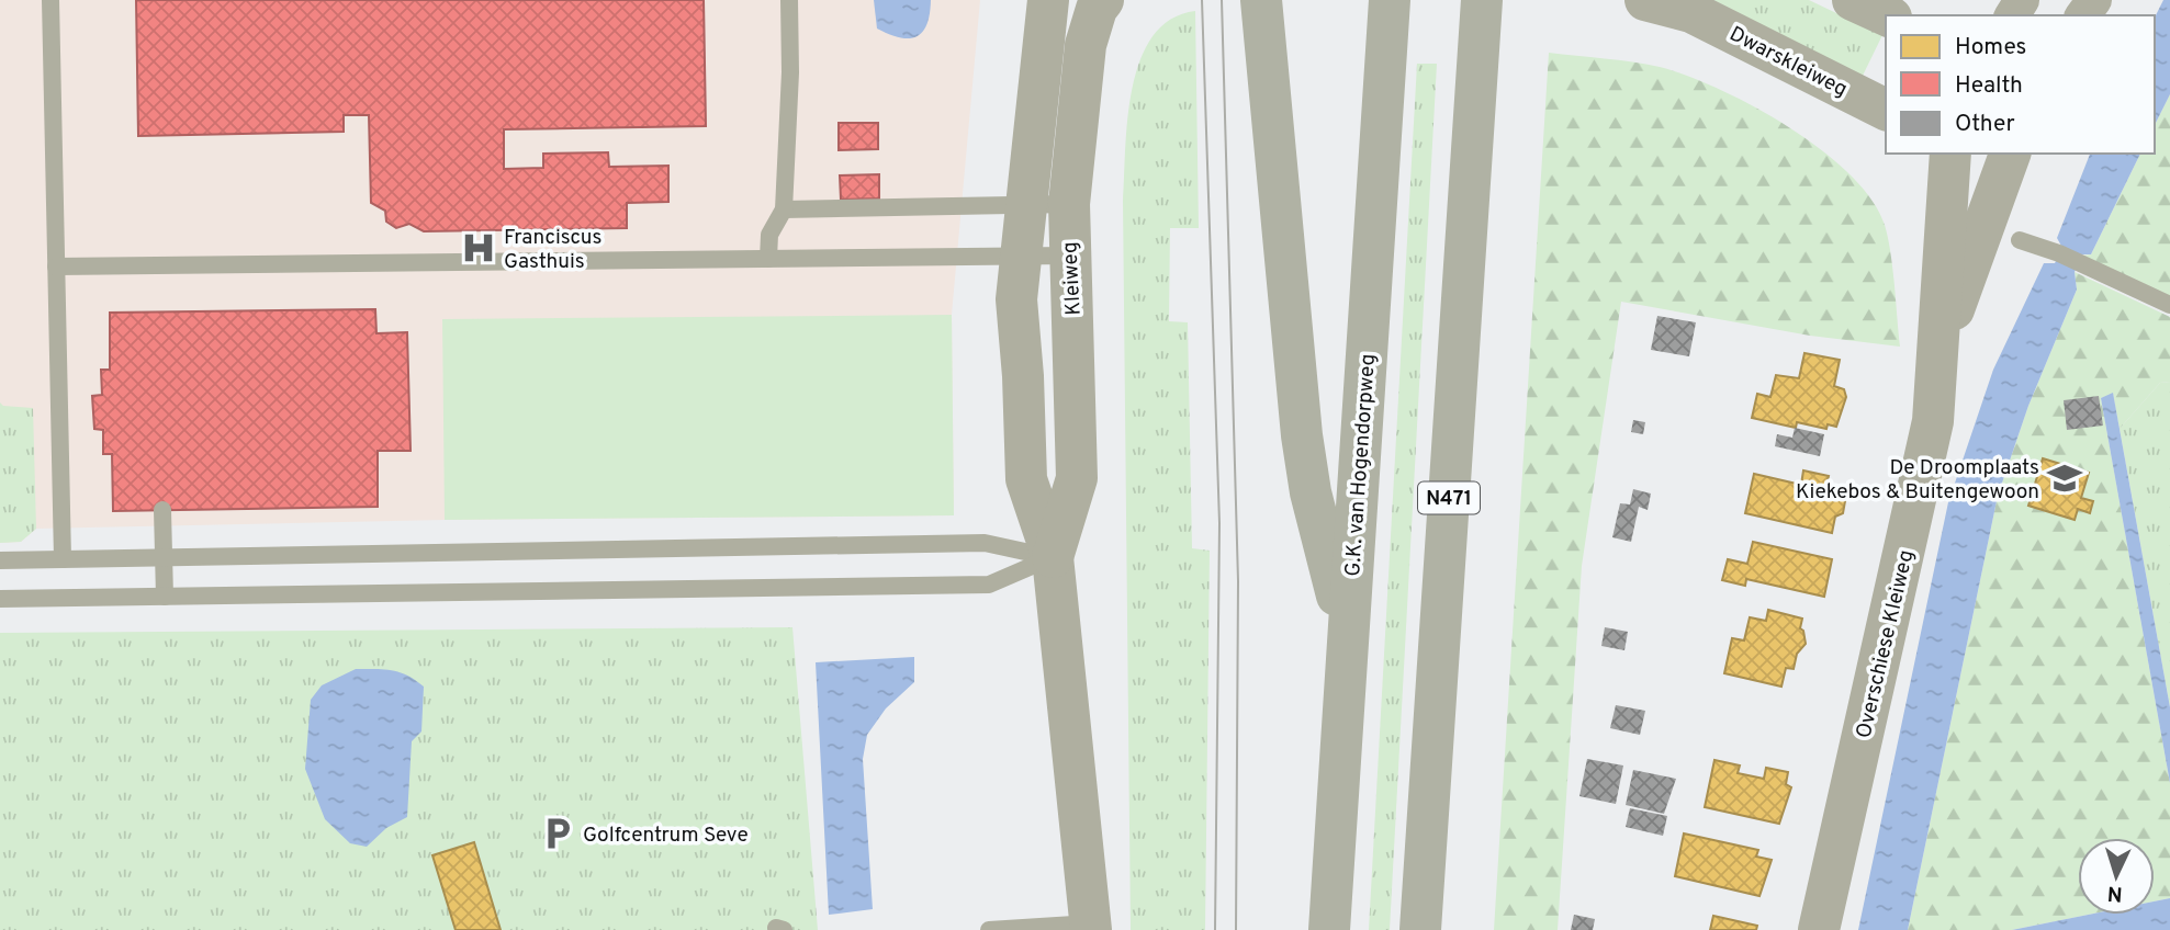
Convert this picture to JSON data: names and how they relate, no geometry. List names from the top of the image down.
{
  "streets": {
    "main road": ["G.K. van Hogendorpweg", "N471"],
    "street": ["Dwarskleiweg", "Kleiweg", "Overschiese Kleiweg"]
  },
  "places": {
    "hospital": ["Franciscus Gasthuis"],
    "school or university": ["De Droomplaats Kiekebos & Buitengewoon"],
    "parking": ["Golfcentrum Seve"]
  },
  "legend": ["Homes", "Health", "Other"],
  "north": "bottom"
}
